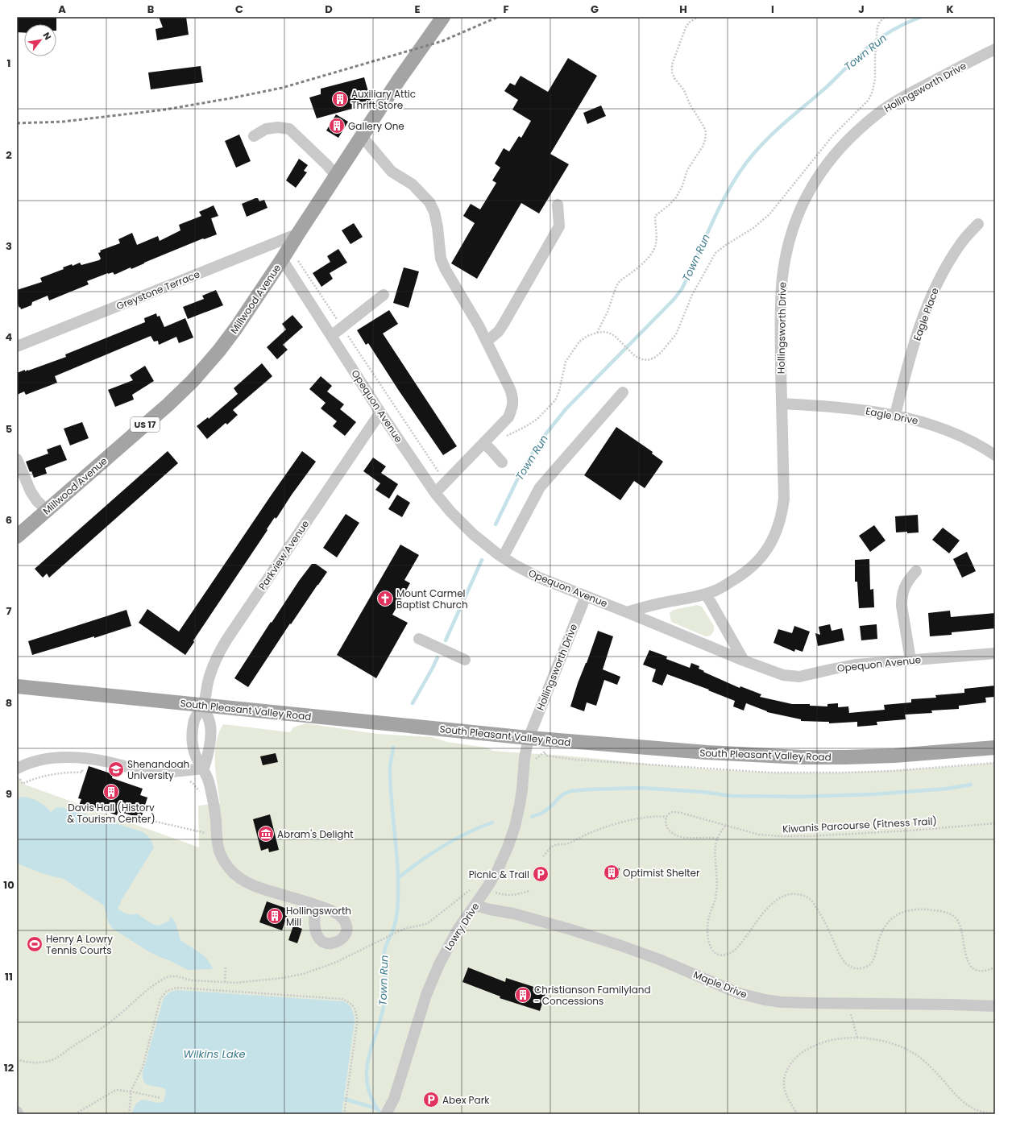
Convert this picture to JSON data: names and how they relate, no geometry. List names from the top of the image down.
{
  "streets": {
    "main road": ["Millwood Avenue", "US 17", "South Pleasant Valley Road"],
    "street": [
      "Hollingsworth Drive",
      "Greystone Terrace",
      "Eagle Place",
      "Opequon Avenue",
      "Eagle Drive",
      "Parkview Avenue",
      "Lowry Drive",
      "Maple Drive"
    ],
    "path": ["Kiwanis Parcourse (Fitness Trail)"]
  },
  "crossings": [
    ["Hollingsworth Drive", "Opequon Avenue"],
    ["Hollingsworth Drive", "Eagle Drive"],
    ["Hollingsworth Drive", "South Pleasant Valley Road"],
    ["Hollingsworth Drive", "Lowry Drive"],
    ["Greystone Terrace", "Millwood Avenue"],
    ["Millwood Avenue", "Opequon Avenue"],
    ["Eagle Place", "Eagle Drive"],
    ["Opequon Avenue", "Parkview Avenue"],
    ["Parkview Avenue", "South Pleasant Valley Road"],
    ["South Pleasant Valley Road", "Lowry Drive"],
    ["Lowry Drive", "Maple Drive"]
  ],
  "water": ["Town Run", "Wilkins Lake"],
  "places": {
    "building": [
      "Auxiliary Attic Thrift Store",
      "Gallery One",
      "Davis Hall (History & Tourism Center)",
      "Optimist Shelter",
      "Hollingsworth Mill",
      "Christianson Familyland - Concessions"
    ],
    "church": ["Mount Carmel Baptist Church"],
    "school or university": ["Shenandoah University"],
    "museum": ["Abram's Delight"],
    "parking": ["Picnic & Trail", "Abex Park"],
    "sports": ["Henry A Lowry Tennis Courts"]
  },
  "north": "top right",
  "grid": {
    "columns": [
      "A",
      "B",
      "C",
      "D",
      "E",
      "F",
      "G",
      "H",
      "I",
      "J",
      "K"
    ],
    "rows": [
      "1",
      "2",
      "3",
      "4",
      "5",
      "6",
      "7",
      "8",
      "9",
      "10",
      "11",
      "12"
    ]
  }
}
